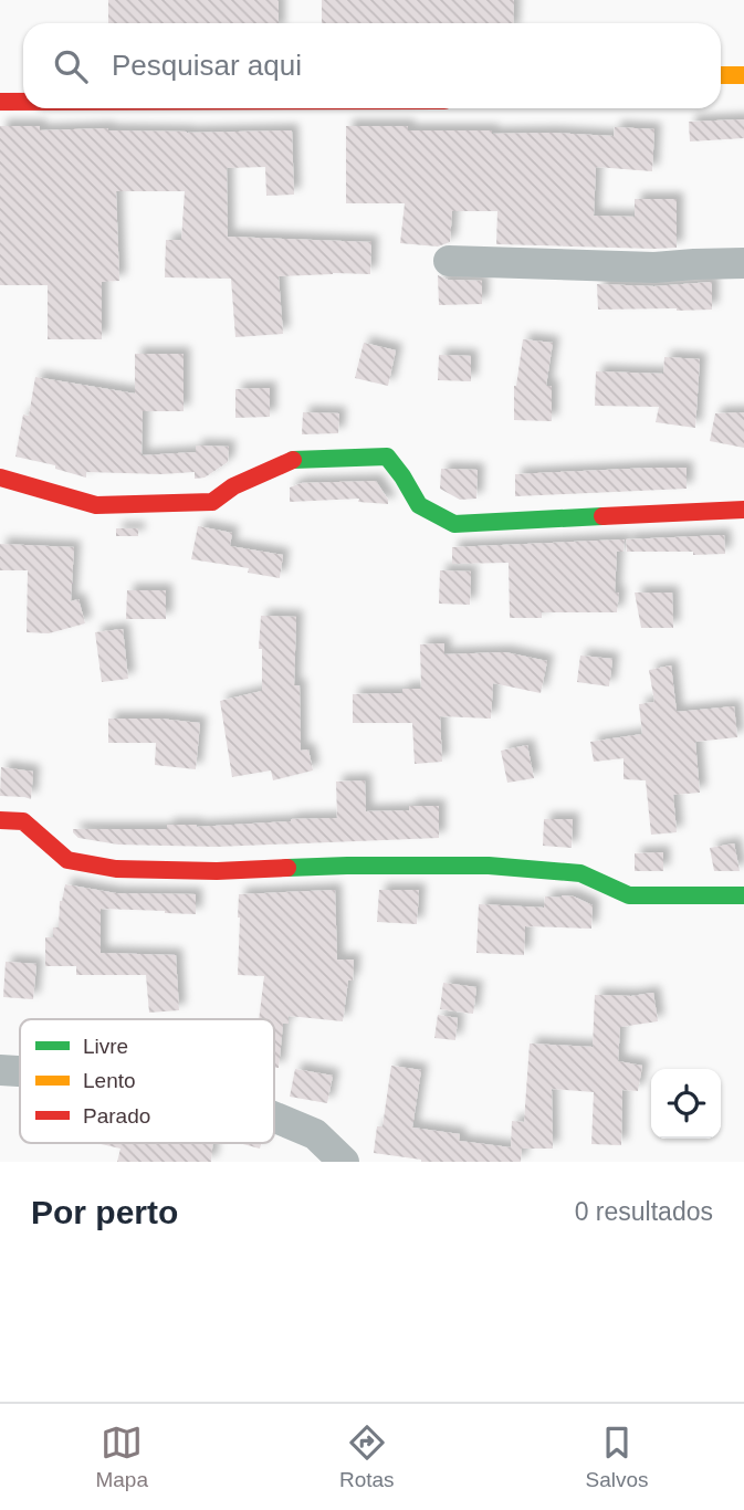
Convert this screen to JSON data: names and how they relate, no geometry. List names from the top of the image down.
{
  "legend": ["Livre", "Lento", "Parado"],
  "page": {
    "search": "Pesquisar aqui",
    "heading": ["Por perto", "0 resultados"],
    "nav": ["Mapa", "Rotas", "Salvos"]
  }
}
